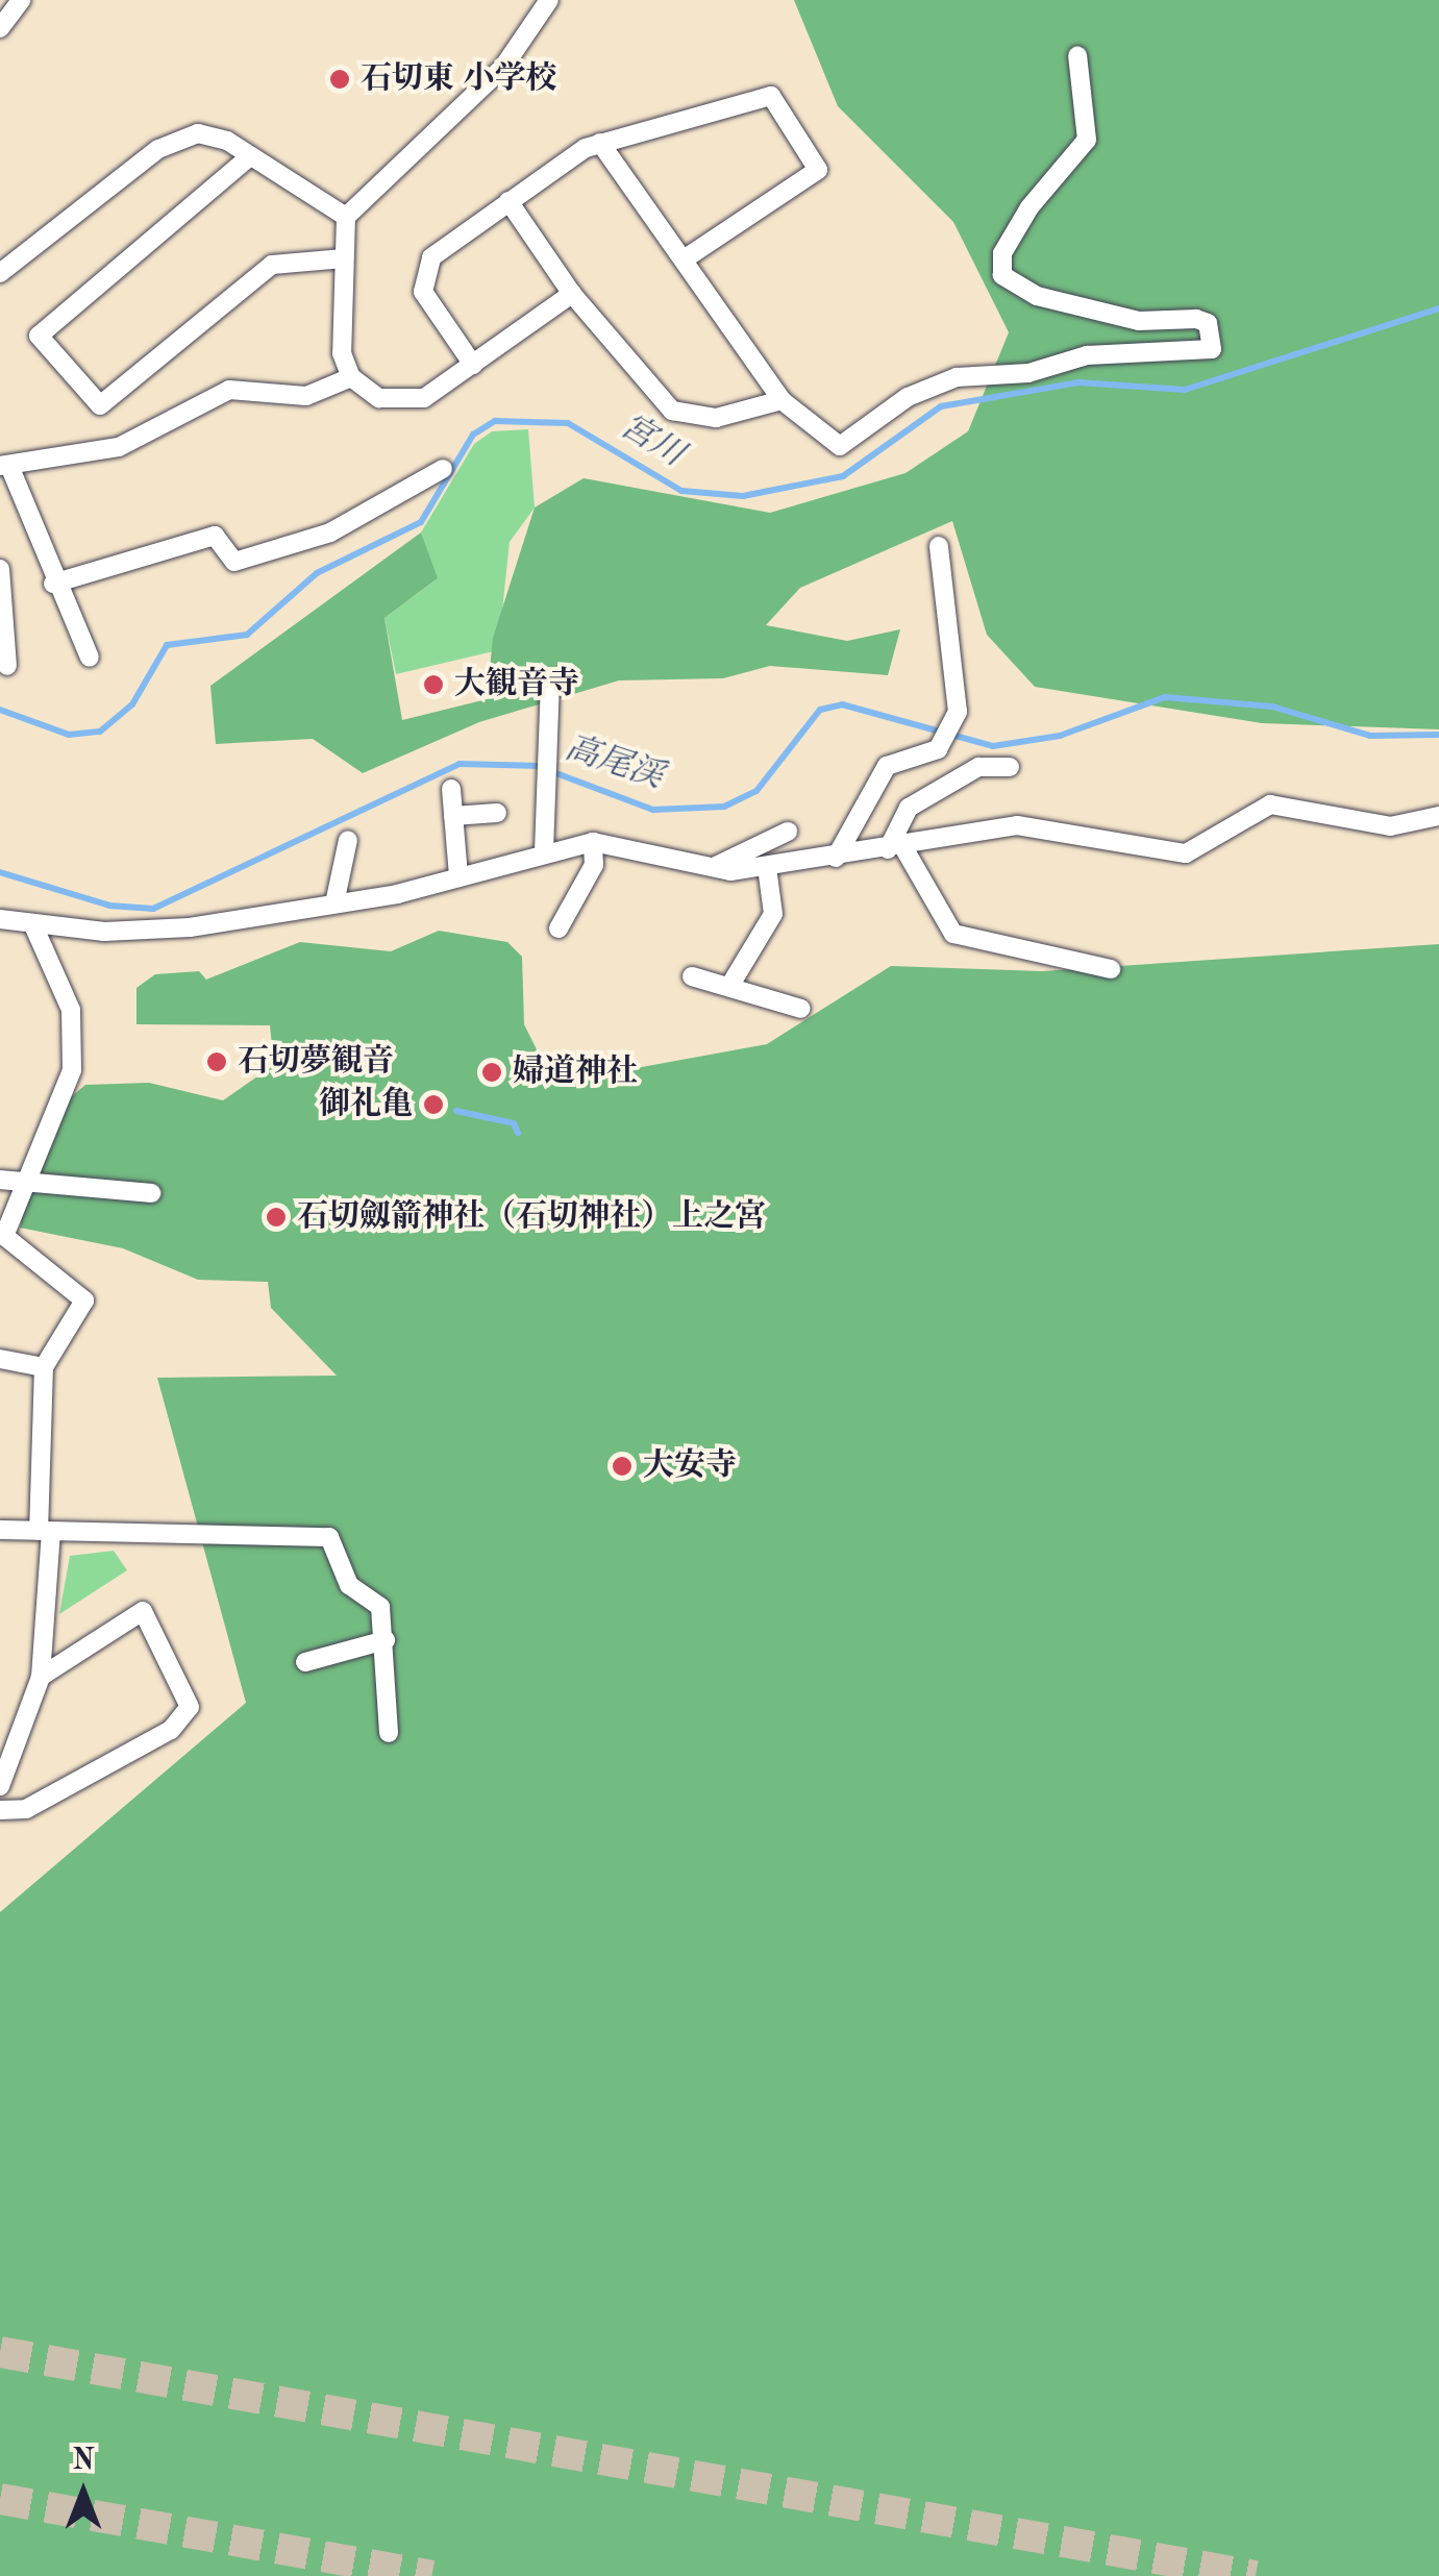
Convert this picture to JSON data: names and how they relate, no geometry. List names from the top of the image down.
{
  "water": ["宮川", "高尾渓"],
  "places": [
    "石切東 小学校",
    "大観音寺",
    "石切夢観音",
    "婦道神社",
    "御礼亀",
    "石切劔箭神社（石切神社）上之宮",
    "大安寺"
  ],
  "north": "top"
}
